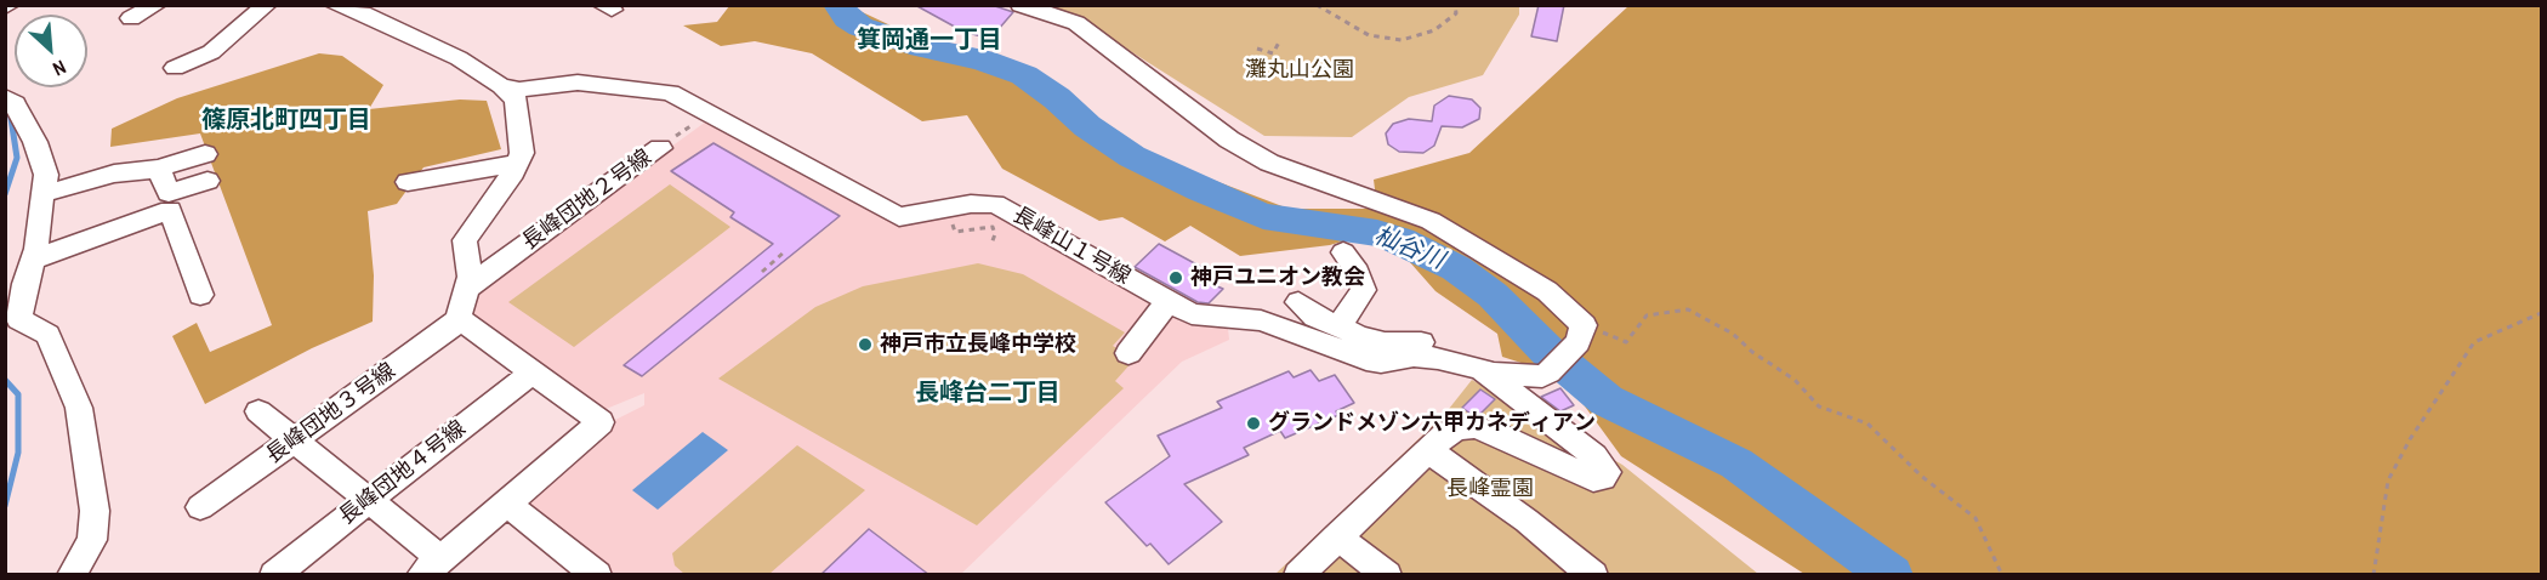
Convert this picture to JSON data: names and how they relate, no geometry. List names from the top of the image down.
{
  "streets": {
    "street": [
      "長峰団地２号線",
      "長峰山１号線",
      "長峰団地３号線",
      "長峰団地４号線"
    ]
  },
  "crossings": [
    ["長峰団地２号線", "長峰山１号線"]
  ],
  "districts": ["箕岡通一丁目", "篠原北町四丁目", "長峰台二丁目"],
  "water": ["杣谷川"],
  "parks": ["灘丸山公園", "長峰霊園"],
  "places": ["神戸ユニオン教会", "神戸市立長峰中学校", "グランドメゾン六甲カネディアン"],
  "north": "bottom right"
}
